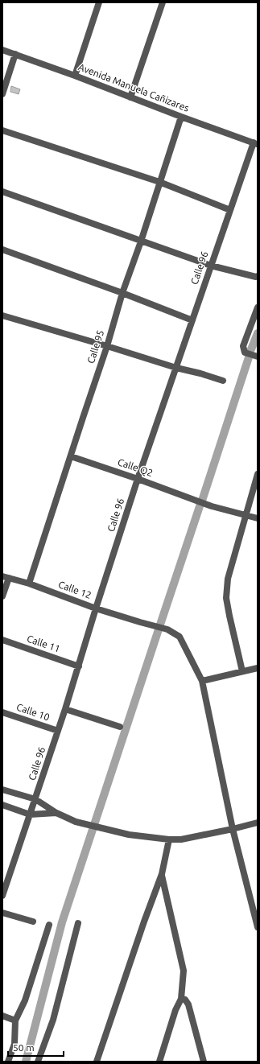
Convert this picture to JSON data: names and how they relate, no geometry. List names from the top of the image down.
{
  "streets": {
    "street": [
      "Avenida Manuela Cañizares",
      "Calle 96",
      "Calle 95",
      "Calle Q2",
      "Calle 12",
      "Calle 11",
      "Calle 10"
    ]
  },
  "crossings": [
    ["Avenida Manuela Cañizares", "Calle 96"],
    ["Avenida Manuela Cañizares", "Calle 95"],
    ["Calle 96", "Calle Q2"],
    ["Calle 96", "Calle 12"],
    ["Calle 96", "Calle 11"],
    ["Calle 96", "Calle 10"],
    ["Calle 95", "Calle Q2"],
    ["Calle 95", "Calle 12"]
  ],
  "scale_bar": "50 m"
}
